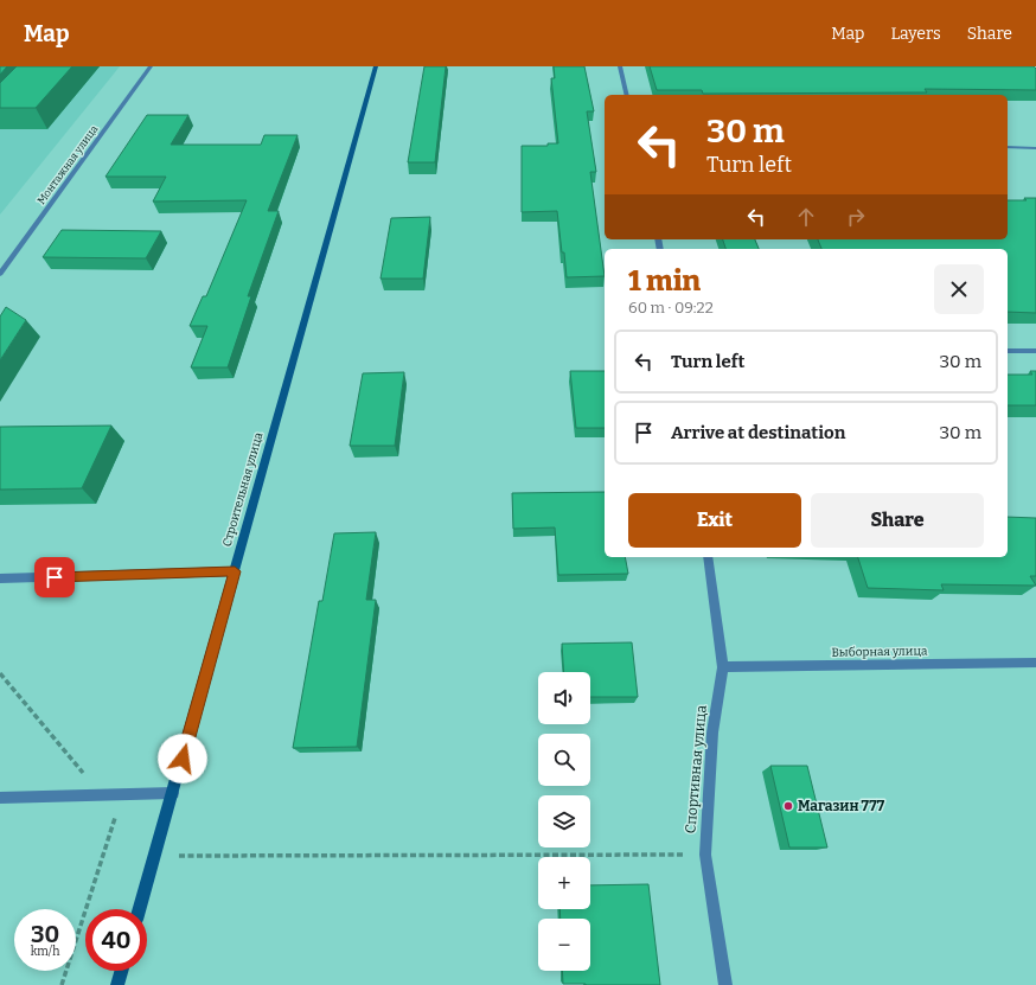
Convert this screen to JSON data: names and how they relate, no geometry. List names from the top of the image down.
{
  "streets": {
    "street": [
      "Монтажная улица",
      "Строительная улица",
      "Выборная улица",
      "Спортивная улица"
    ]
  },
  "crossings": [
    ["Выборная улица", "Спортивная улица"]
  ],
  "places": ["Магазин 777"],
  "page": {
    "header": "Map",
    "nav": ["Map", "Layers", "Share"],
    "turn": ["30 m", "Turn left"],
    "heading": ["1 min", "60 m · 09:22"],
    "list": [
      {
        "name": "Turn left",
        "value": "30 m"
      },
      {
        "name": "Arrive at destination",
        "value": "30 m"
      }
    ],
    "buttons": ["Exit", "Share"],
    "map_buttons": ["+", "−"],
    "speed": "30 km/h",
    "limit": "40"
  }
}
